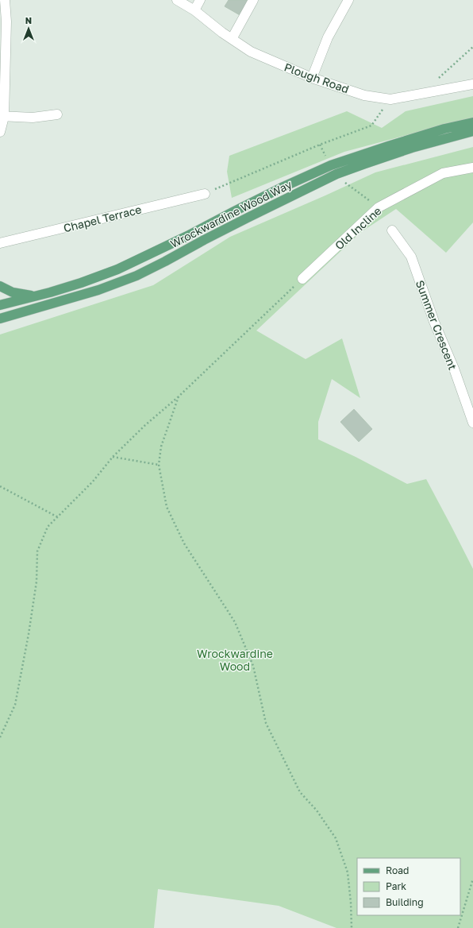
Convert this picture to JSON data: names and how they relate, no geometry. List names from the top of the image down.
{
  "streets": {
    "main road": ["Wrockwardine Wood Way"],
    "street": [
      "Plough Road",
      "Chapel Terrace",
      "Old Incline",
      "Summer Crescent"
    ]
  },
  "parks": ["Wrockwardine Wood"],
  "legend": ["Road", "Park", "Building"],
  "north": "top"
}
